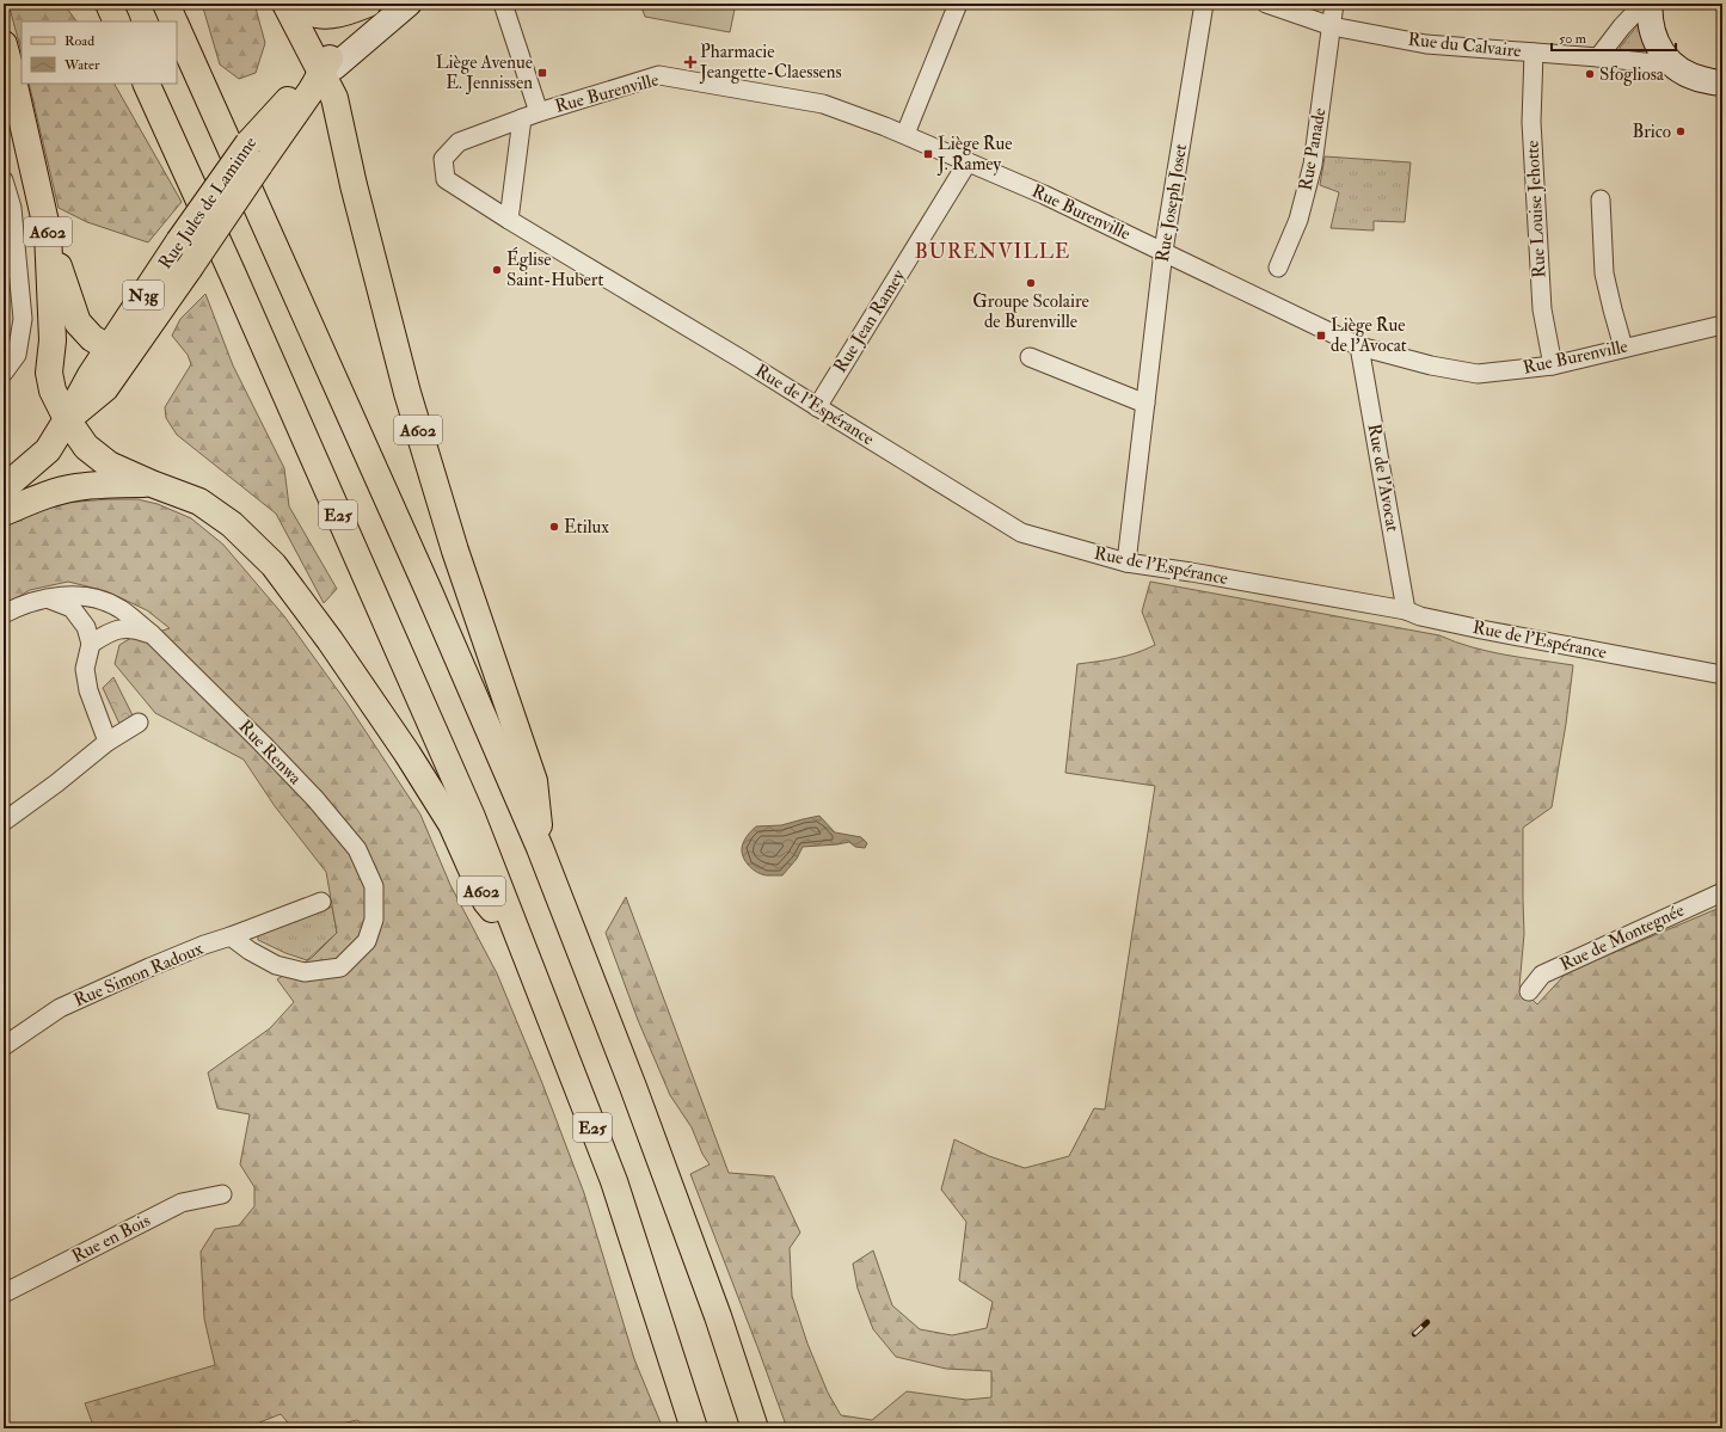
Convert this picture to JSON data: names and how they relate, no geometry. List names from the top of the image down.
{
  "streets": {
    "main road": [
      "Rue Jules de Laminne",
      "A602",
      "N3g",
      "E25"
    ],
    "street": [
      "Rue du Calvaire",
      "Rue Burenville",
      "Rue Panade",
      "Rue Joseph Joset",
      "Rue Louise Jehotte",
      "Rue Jean Ramey",
      "Rue de l'Espérance",
      "Rue de l'Avocat",
      "Rue Renwa",
      "Rue de Montegnée",
      "Rue Simon Radoux",
      "Rue en Bois"
    ]
  },
  "crossings": [
    ["Rue du Calvaire", "Rue Panade"],
    ["Rue du Calvaire", "Rue Louise Jehotte"],
    ["Rue Burenville", "Rue Joseph Joset"],
    ["Rue Burenville", "Rue Louise Jehotte"],
    ["Rue Burenville", "Rue Jean Ramey"],
    ["Rue Burenville", "Rue de l'Espérance"],
    ["Rue Burenville", "Rue de l'Avocat"],
    ["Rue Jules de Laminne", "A602"],
    ["Rue Joseph Joset", "Rue de l'Espérance"],
    ["A602", "E25"],
    ["Rue Jean Ramey", "Rue de l'Espérance"],
    ["Rue de l'Espérance", "Rue de l'Avocat"],
    ["Rue Renwa", "Rue Simon Radoux"]
  ],
  "districts": ["BURENVILLE"],
  "places": {
    "health": ["Pharmacie Jeangette-Claessens"],
    "transit": ["Liège Avenue E. Jennissen", "Liège Rue J. Ramey", "Liège Rue de l'Avocat"],
    "other": [
      "Sfogliosa",
      "Brico",
      "Église Saint-Hubert",
      "Groupe Scolaire de Burenville",
      "Etilux"
    ]
  },
  "legend": ["Road", "Water"],
  "scale_bar": "50 m"
}
